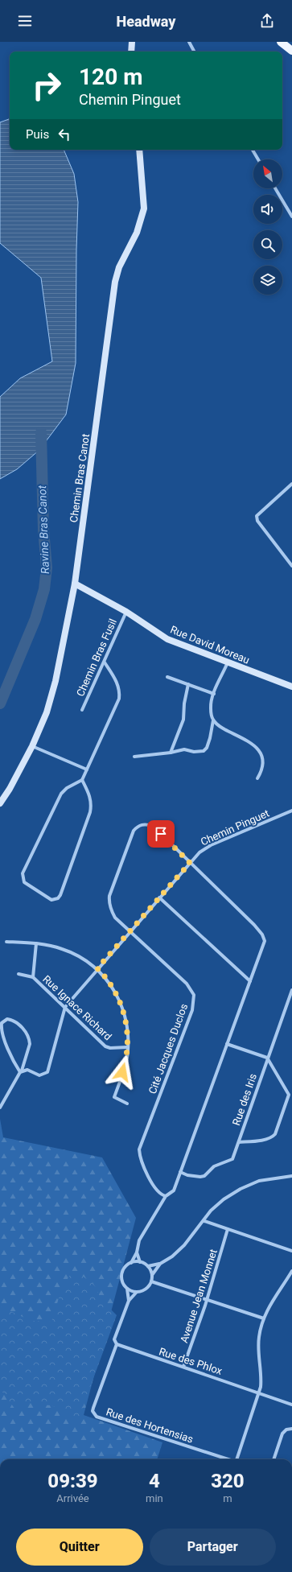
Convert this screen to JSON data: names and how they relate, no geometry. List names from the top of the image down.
{
  "streets": {
    "street": [
      "Chemin Bras Canot",
      "Rue David Moreau",
      "Chemin Bras Fusil",
      "Chemin Pinguet",
      "Rue Ignace Richard",
      "Cité Jacques Duclos",
      "Rue des Iris",
      "Avenue Jean Monnet",
      "Rue des Phlox",
      "Rue des Hortensias"
    ]
  },
  "crossings": [
    ["Chemin Bras Canot", "Rue David Moreau"],
    ["Rue David Moreau", "Chemin Bras Fusil"],
    ["Chemin Pinguet", "Rue Ignace Richard"],
    ["Chemin Pinguet", "Cité Jacques Duclos"],
    ["Cité Jacques Duclos", "Rue des Iris"],
    ["Avenue Jean Monnet", "Rue des Phlox"],
    ["Rue des Phlox", "Rue des Hortensias"]
  ],
  "water": ["Ravine Bras Canot"],
  "north": "top left",
  "page": {
    "header": "Headway",
    "turn": ["120 m", "Chemin Pinguet"],
    "then": "Puis",
    "eta": [
      "09:39",
      "Arrivée",
      "4",
      "min",
      "320",
      "m"
    ],
    "buttons": ["Quitter", "Partager"]
  }
}
